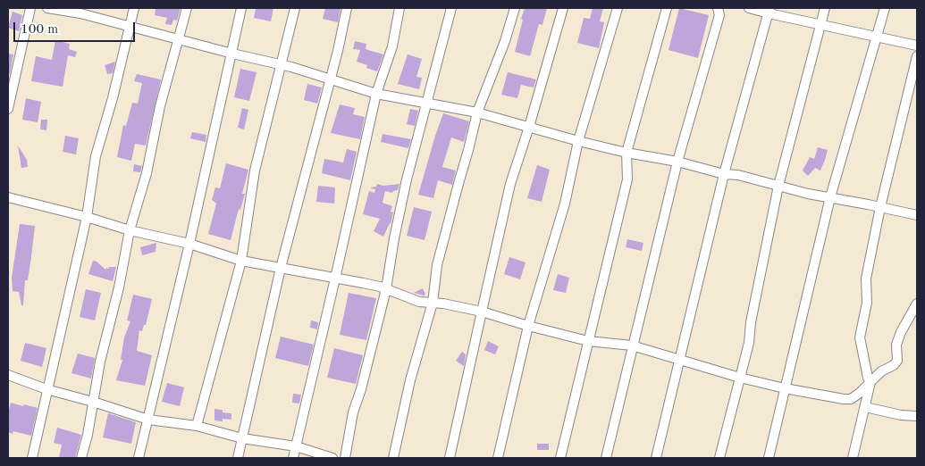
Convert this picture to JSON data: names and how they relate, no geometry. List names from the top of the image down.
{
  "scale_bar": "100 m"
}
